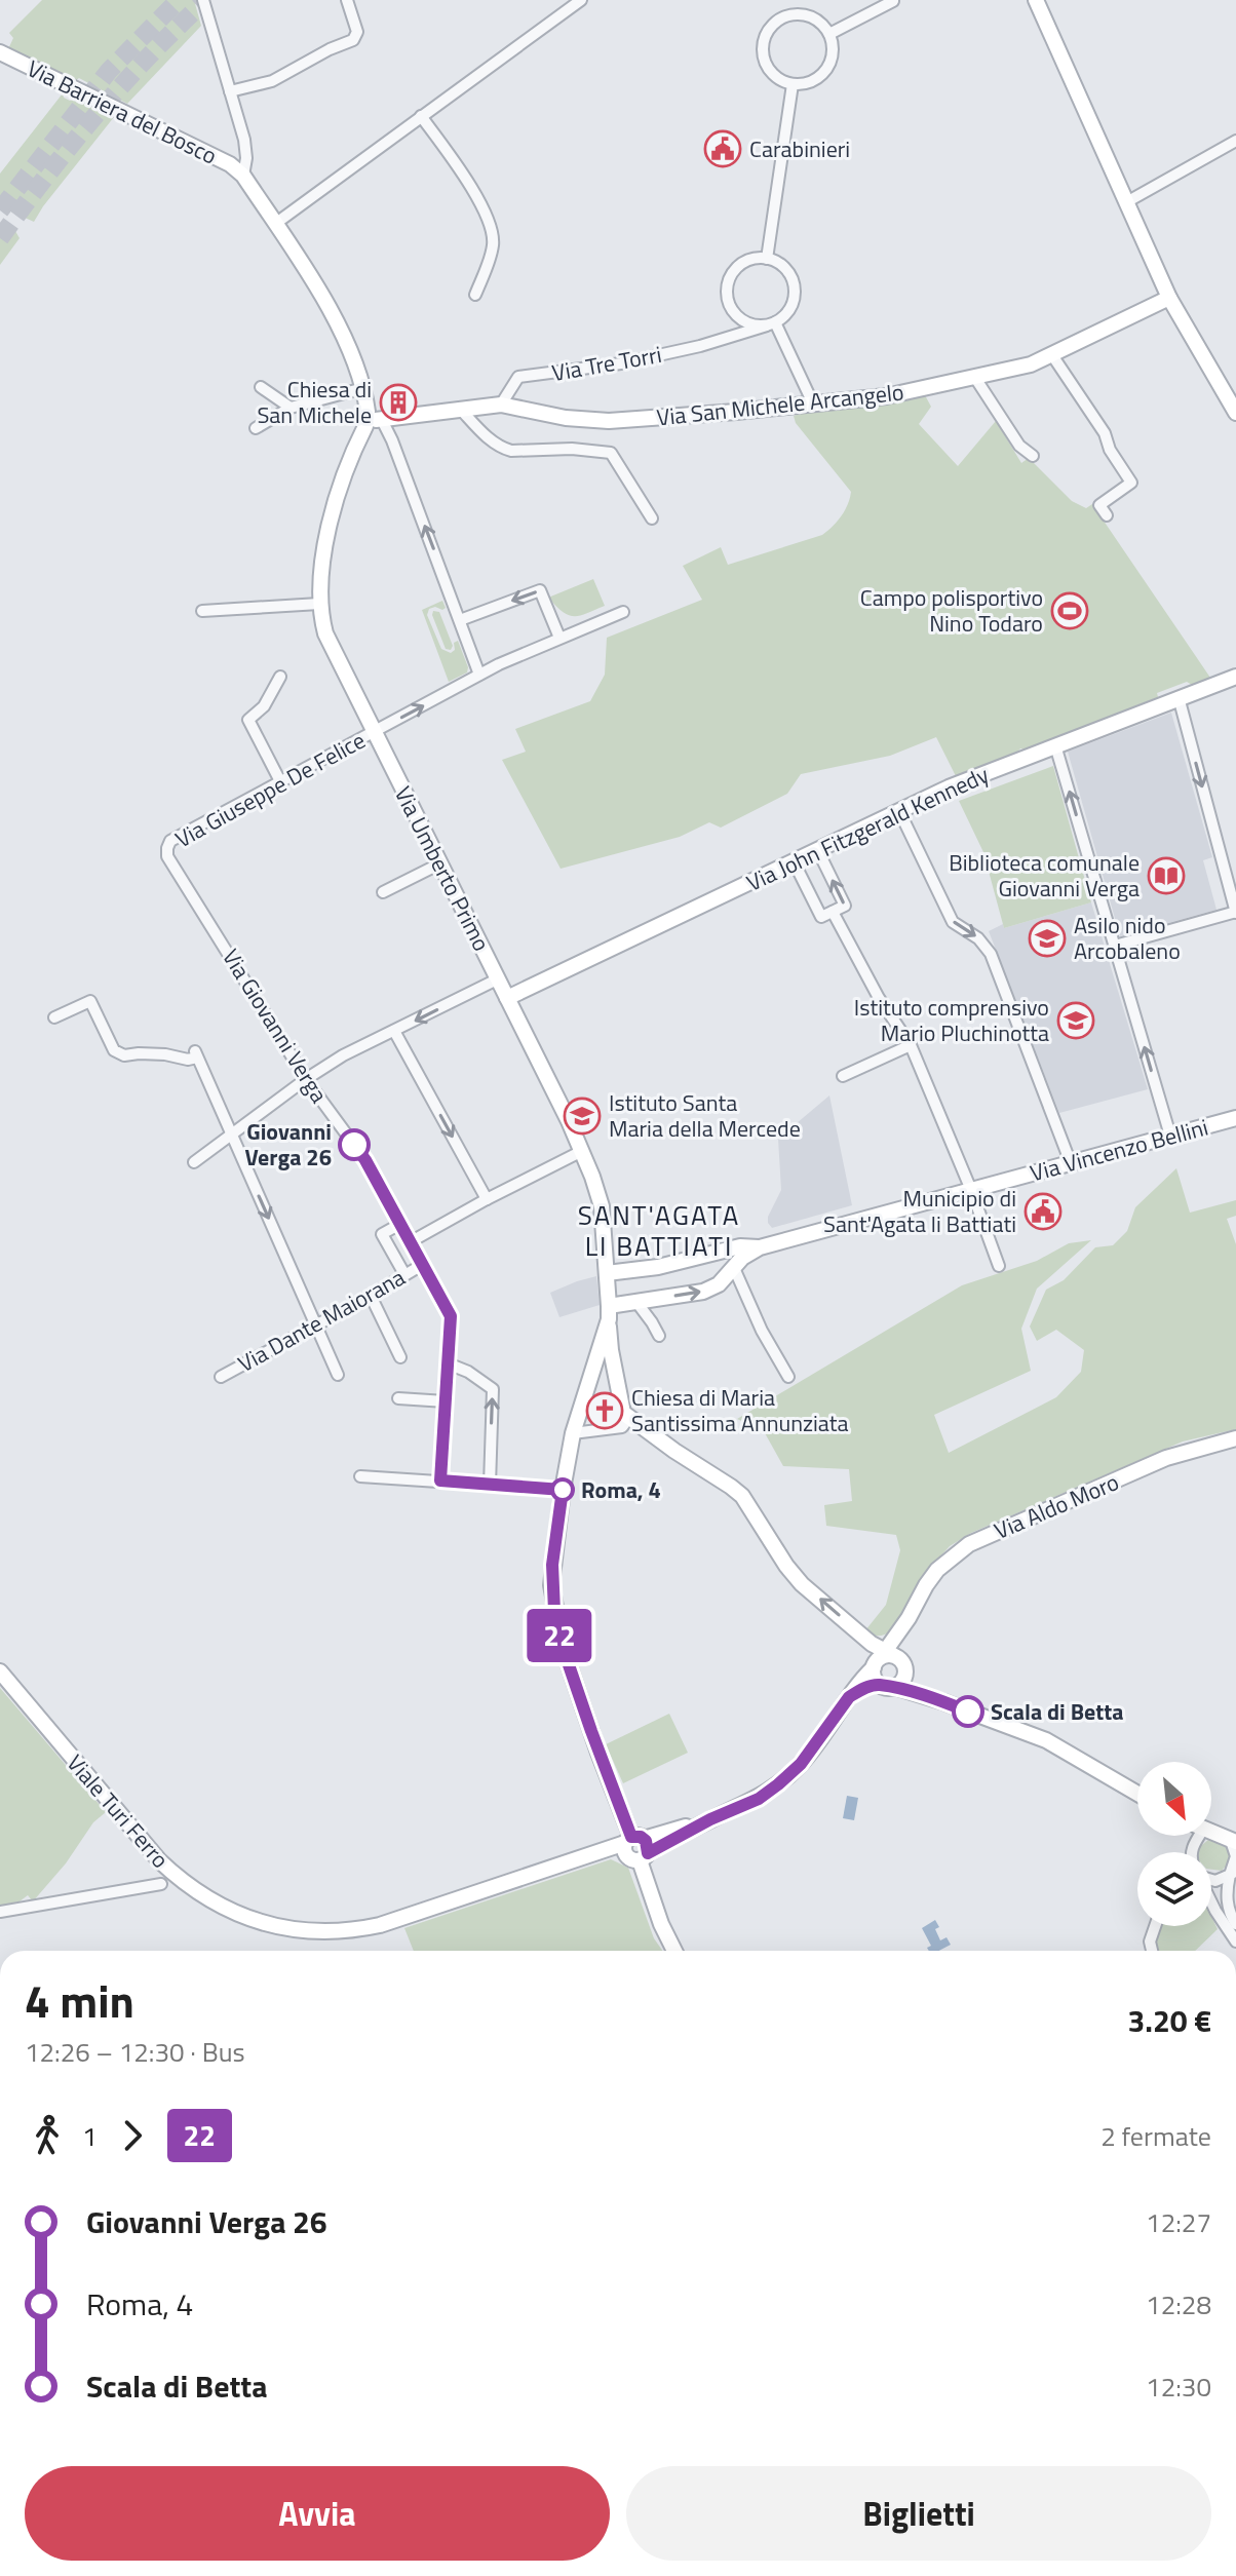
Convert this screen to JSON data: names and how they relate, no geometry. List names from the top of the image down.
{
  "streets": {
    "main road": [
      "Via Barriera del Bosco",
      "Via San Michele Arcangelo",
      "Via John Fitzgerald Kennedy",
      "Via Umberto Primo",
      "Via Vincenzo Bellini",
      "Via Aldo Moro",
      "Viale Turi Ferro"
    ],
    "street": [
      "Via Tre Torri",
      "Via Giuseppe De Felice",
      "Via Giovanni Verga",
      "Via Dante Maiorana"
    ]
  },
  "crossings": [
    ["Via Tre Torri", "Via San Michele Arcangelo"],
    ["Via San Michele Arcangelo", "Via Umberto Primo"],
    ["Via Giuseppe De Felice", "Via Umberto Primo"],
    ["Via Giuseppe De Felice", "Via Giovanni Verga"],
    ["Via John Fitzgerald Kennedy", "Via Umberto Primo"],
    ["Via Giovanni Verga", "Via Dante Maiorana"]
  ],
  "districts": ["SANT'AGATA LI BATTIATI"],
  "places": {
    "public building": ["Carabinieri", "Municipio di Sant'Agata li Battiati"],
    "building": ["Chiesa di San Michele"],
    "sports": ["Campo polisportivo Nino Todaro"],
    "library": ["Biblioteca comunale Giovanni Verga"],
    "school or university": ["Asilo nido Arcobaleno", "Istituto comprensivo Mario Pluchinotta", "Istituto Santa Maria della Mercede"],
    "other": ["Giovanni Verga 26", "Roma, 4", "Scala di Betta"],
    "church": ["Chiesa di Maria Santissima Annunziata"]
  },
  "lines": ["bus line 22"],
  "north": "bottom right",
  "page": {
    "on_map": "22",
    "heading": ["4 min", "12:26 – 12:30 · Bus", "3.20 €"],
    "legs": ["1", "22", "2 fermate"],
    "list": [
      {
        "name": "Giovanni Verga 26",
        "value": "12:27"
      },
      {
        "name": "Roma, 4",
        "value": "12:28"
      },
      {
        "name": "Scala di Betta",
        "value": "12:30"
      }
    ],
    "buttons": ["Avvia", "Biglietti"]
  }
}
